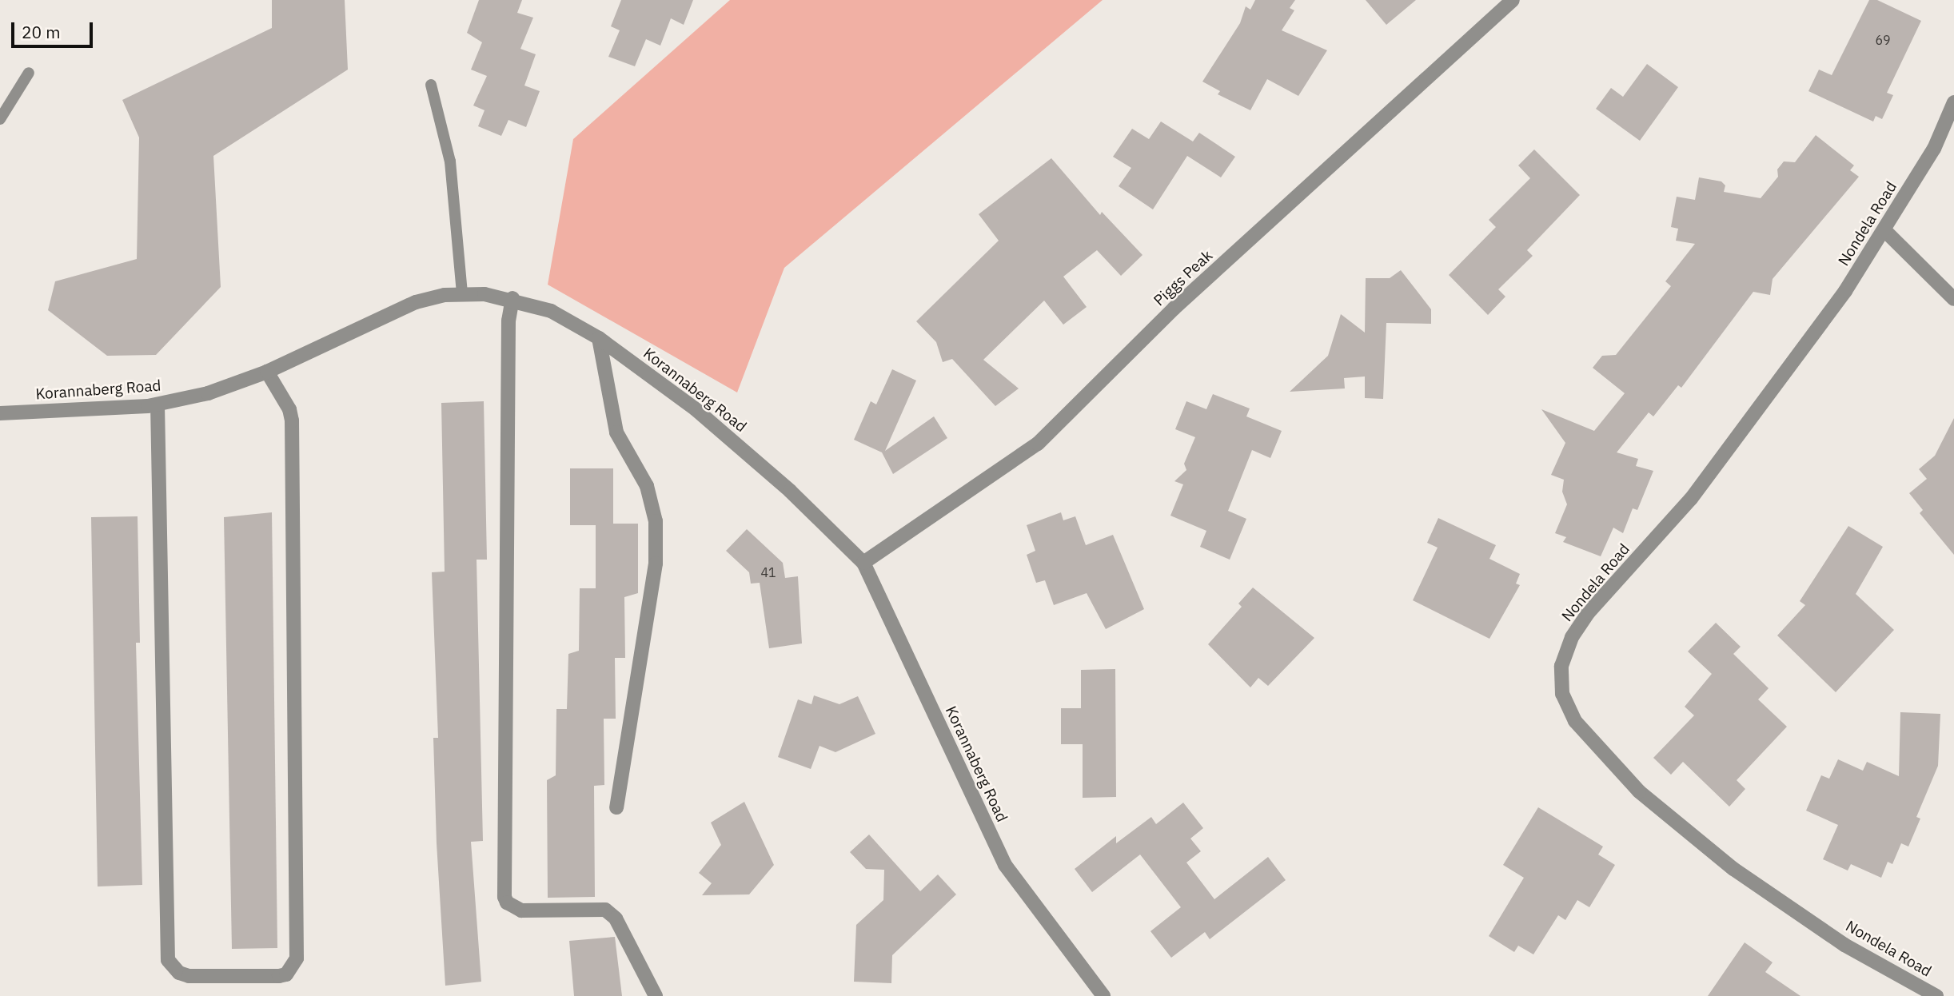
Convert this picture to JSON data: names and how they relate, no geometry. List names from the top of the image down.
{
  "streets": {
    "street": ["Nondela Road", "Piggs Peak", "Korannaberg Road"]
  },
  "crossings": [
    ["Piggs Peak", "Korannaberg Road"]
  ],
  "house_numbers": ["69", "41"],
  "scale_bar": "20 m"
}
